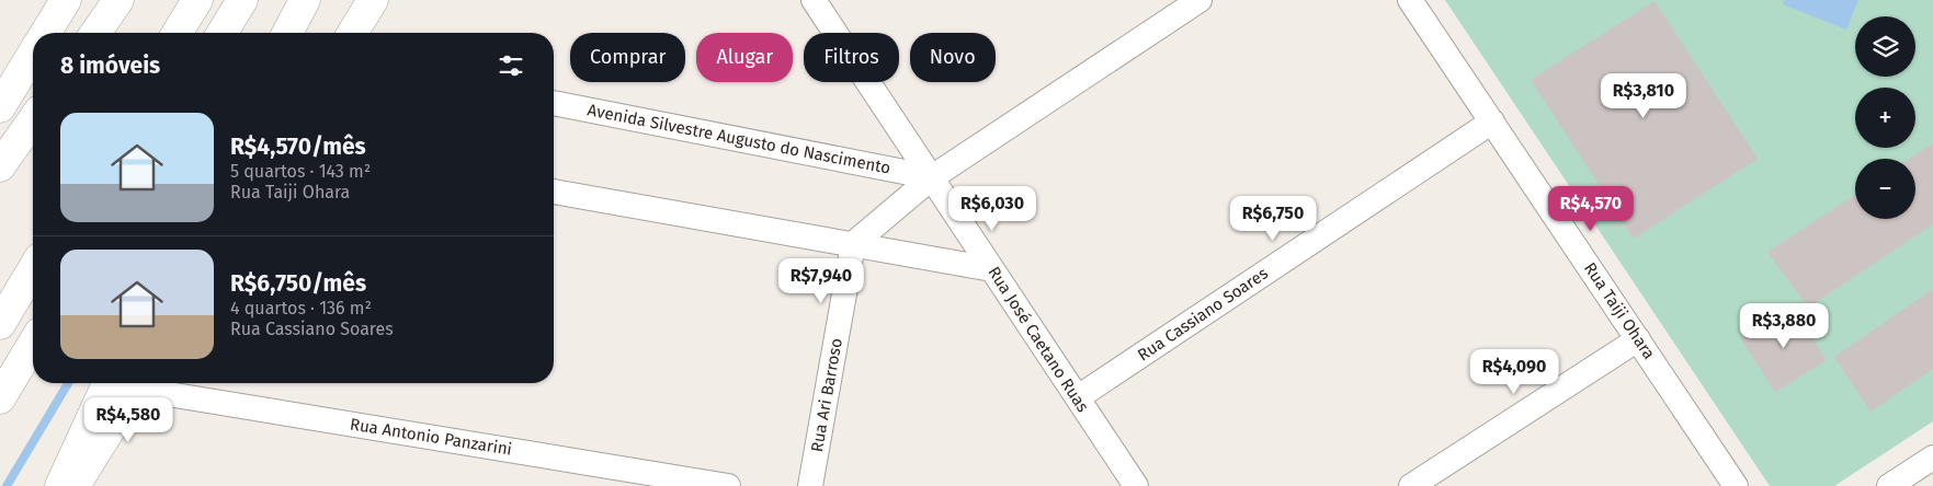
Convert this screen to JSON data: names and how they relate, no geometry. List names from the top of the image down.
{
  "streets": {
    "street": [
      "Avenida Silvestre Augusto do Nascimento",
      "Rua Taiji Ohara",
      "Rua Cassiano Soares",
      "Rua José Caetano Ruas",
      "Rua Ari Barroso",
      "Rua Antonio Panzarini"
    ]
  },
  "crossings": [
    ["Avenida Silvestre Augusto do Nascimento", "Rua José Caetano Ruas"],
    ["Rua Taiji Ohara", "Rua Cassiano Soares"],
    ["Rua Cassiano Soares", "Rua José Caetano Ruas"]
  ],
  "page": {
    "map_buttons": ["+", "−"],
    "chip": [
      "Comprar",
      "Alugar",
      "Filtros",
      "Novo"
    ],
    "heading": "8 imóveis",
    "price": [
      "R$3,810",
      "R$6,030",
      "R$4,570",
      "R$6,750",
      "R$7,940",
      "R$3,880",
      "R$4,090",
      "R$4,580"
    ],
    "list": [
      {
        "name": "R$4,570/mês",
        "note": "5 quartos · 143 m² · Rua Taiji Ohara"
      },
      {
        "name": "R$6,750/mês",
        "note": "4 quartos · 136 m² · Rua Cassiano Soares"
      }
    ]
  }
}
